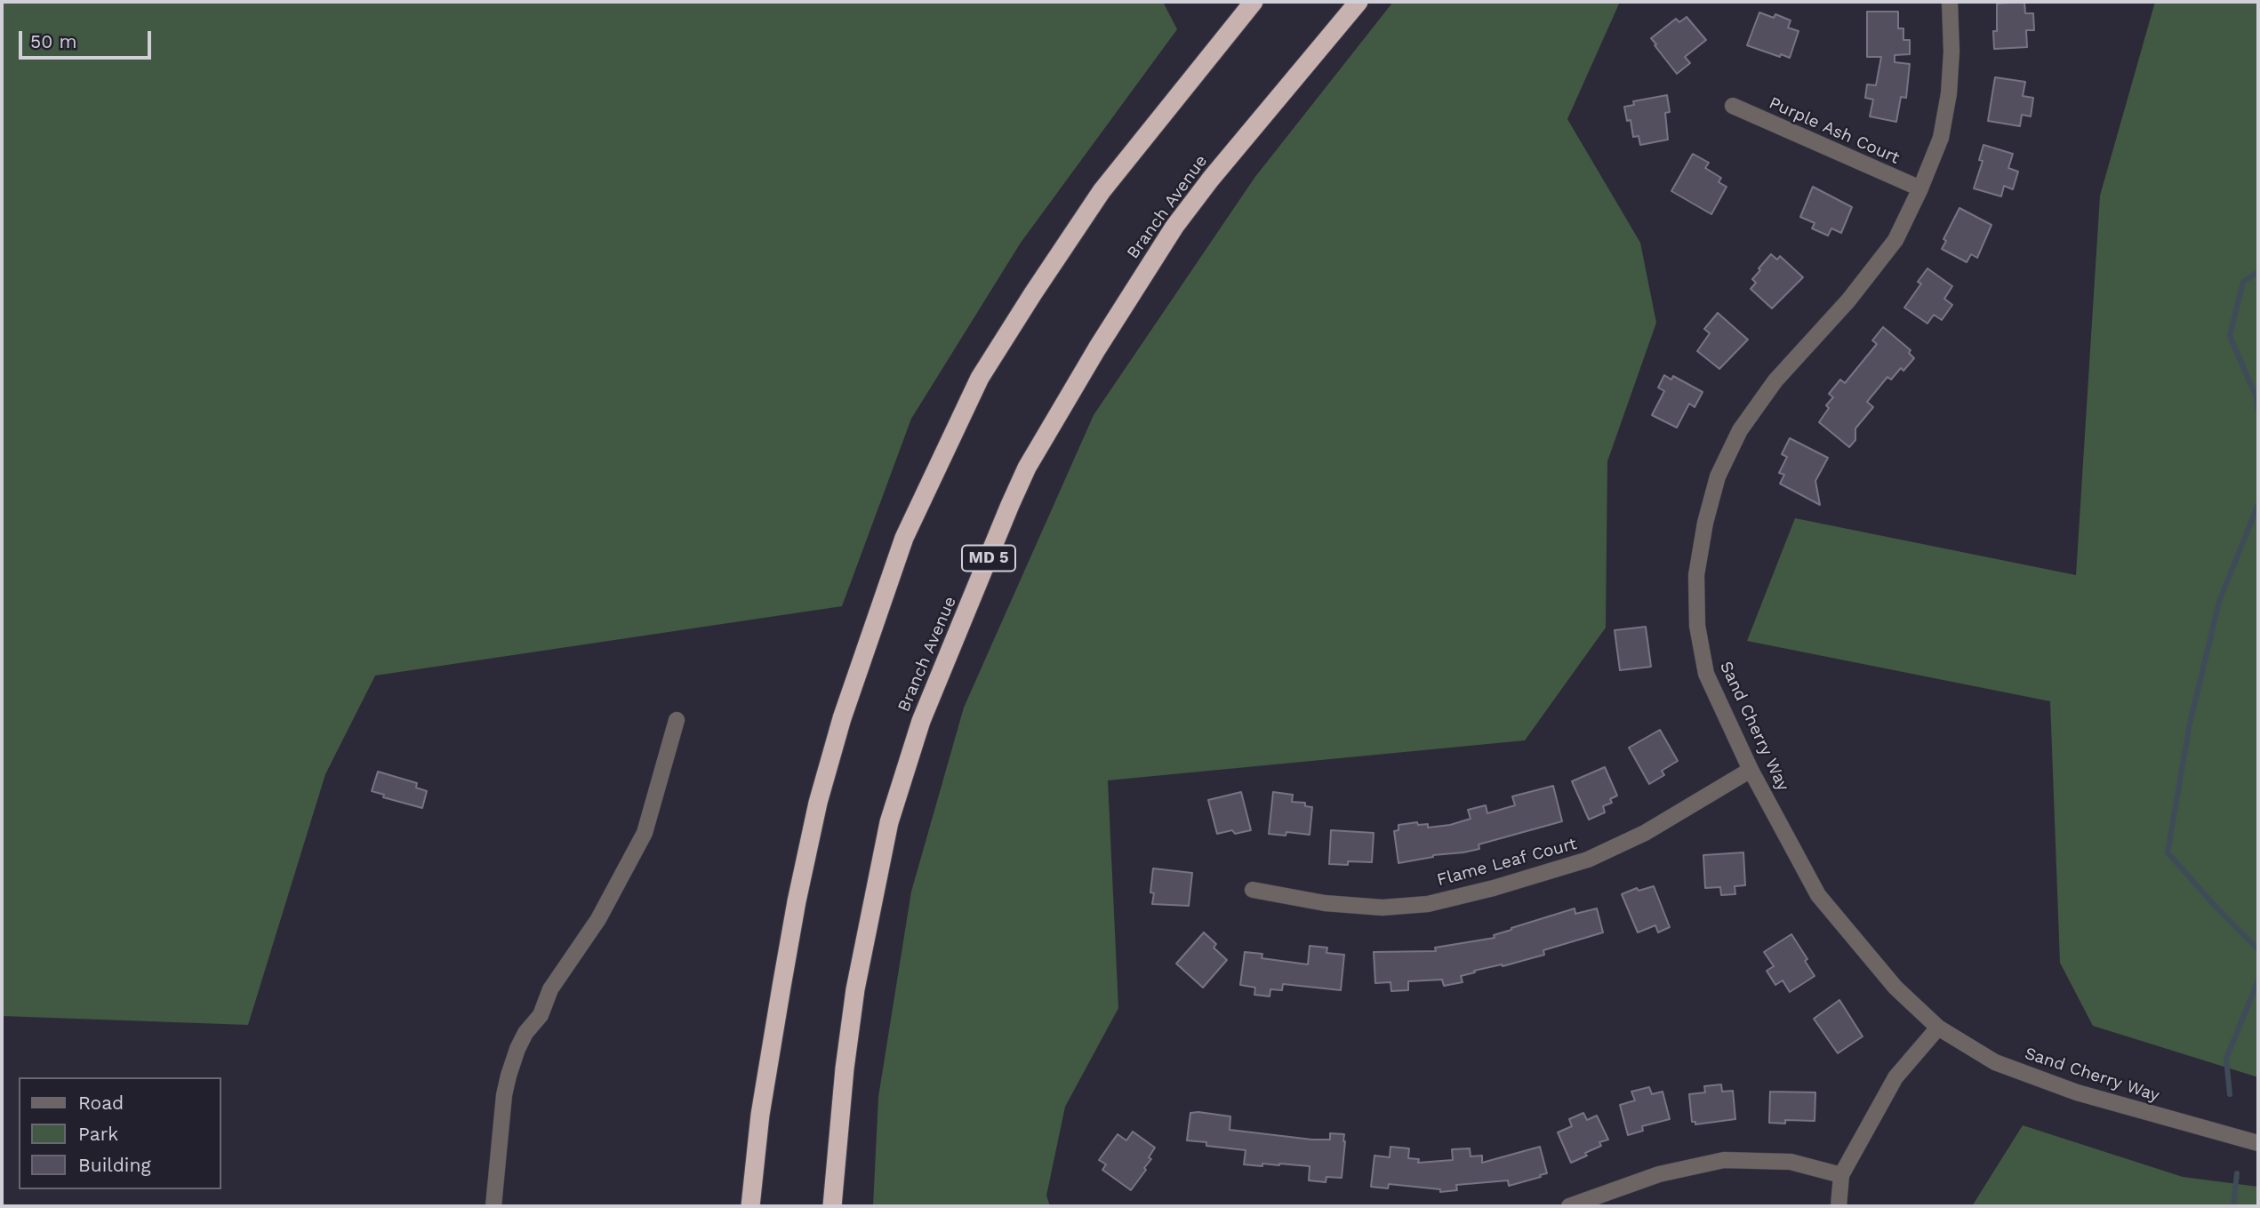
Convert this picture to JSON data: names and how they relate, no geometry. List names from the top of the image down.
{
  "streets": {
    "highway": ["Branch Avenue", "MD 5"],
    "street": ["Purple Ash Court", "Sand Cherry Way", "Flame Leaf Court"]
  },
  "crossings": [
    ["Purple Ash Court", "Sand Cherry Way"],
    ["Sand Cherry Way", "Flame Leaf Court"]
  ],
  "legend": ["Road", "Park", "Building"],
  "scale_bar": "50 m"
}
